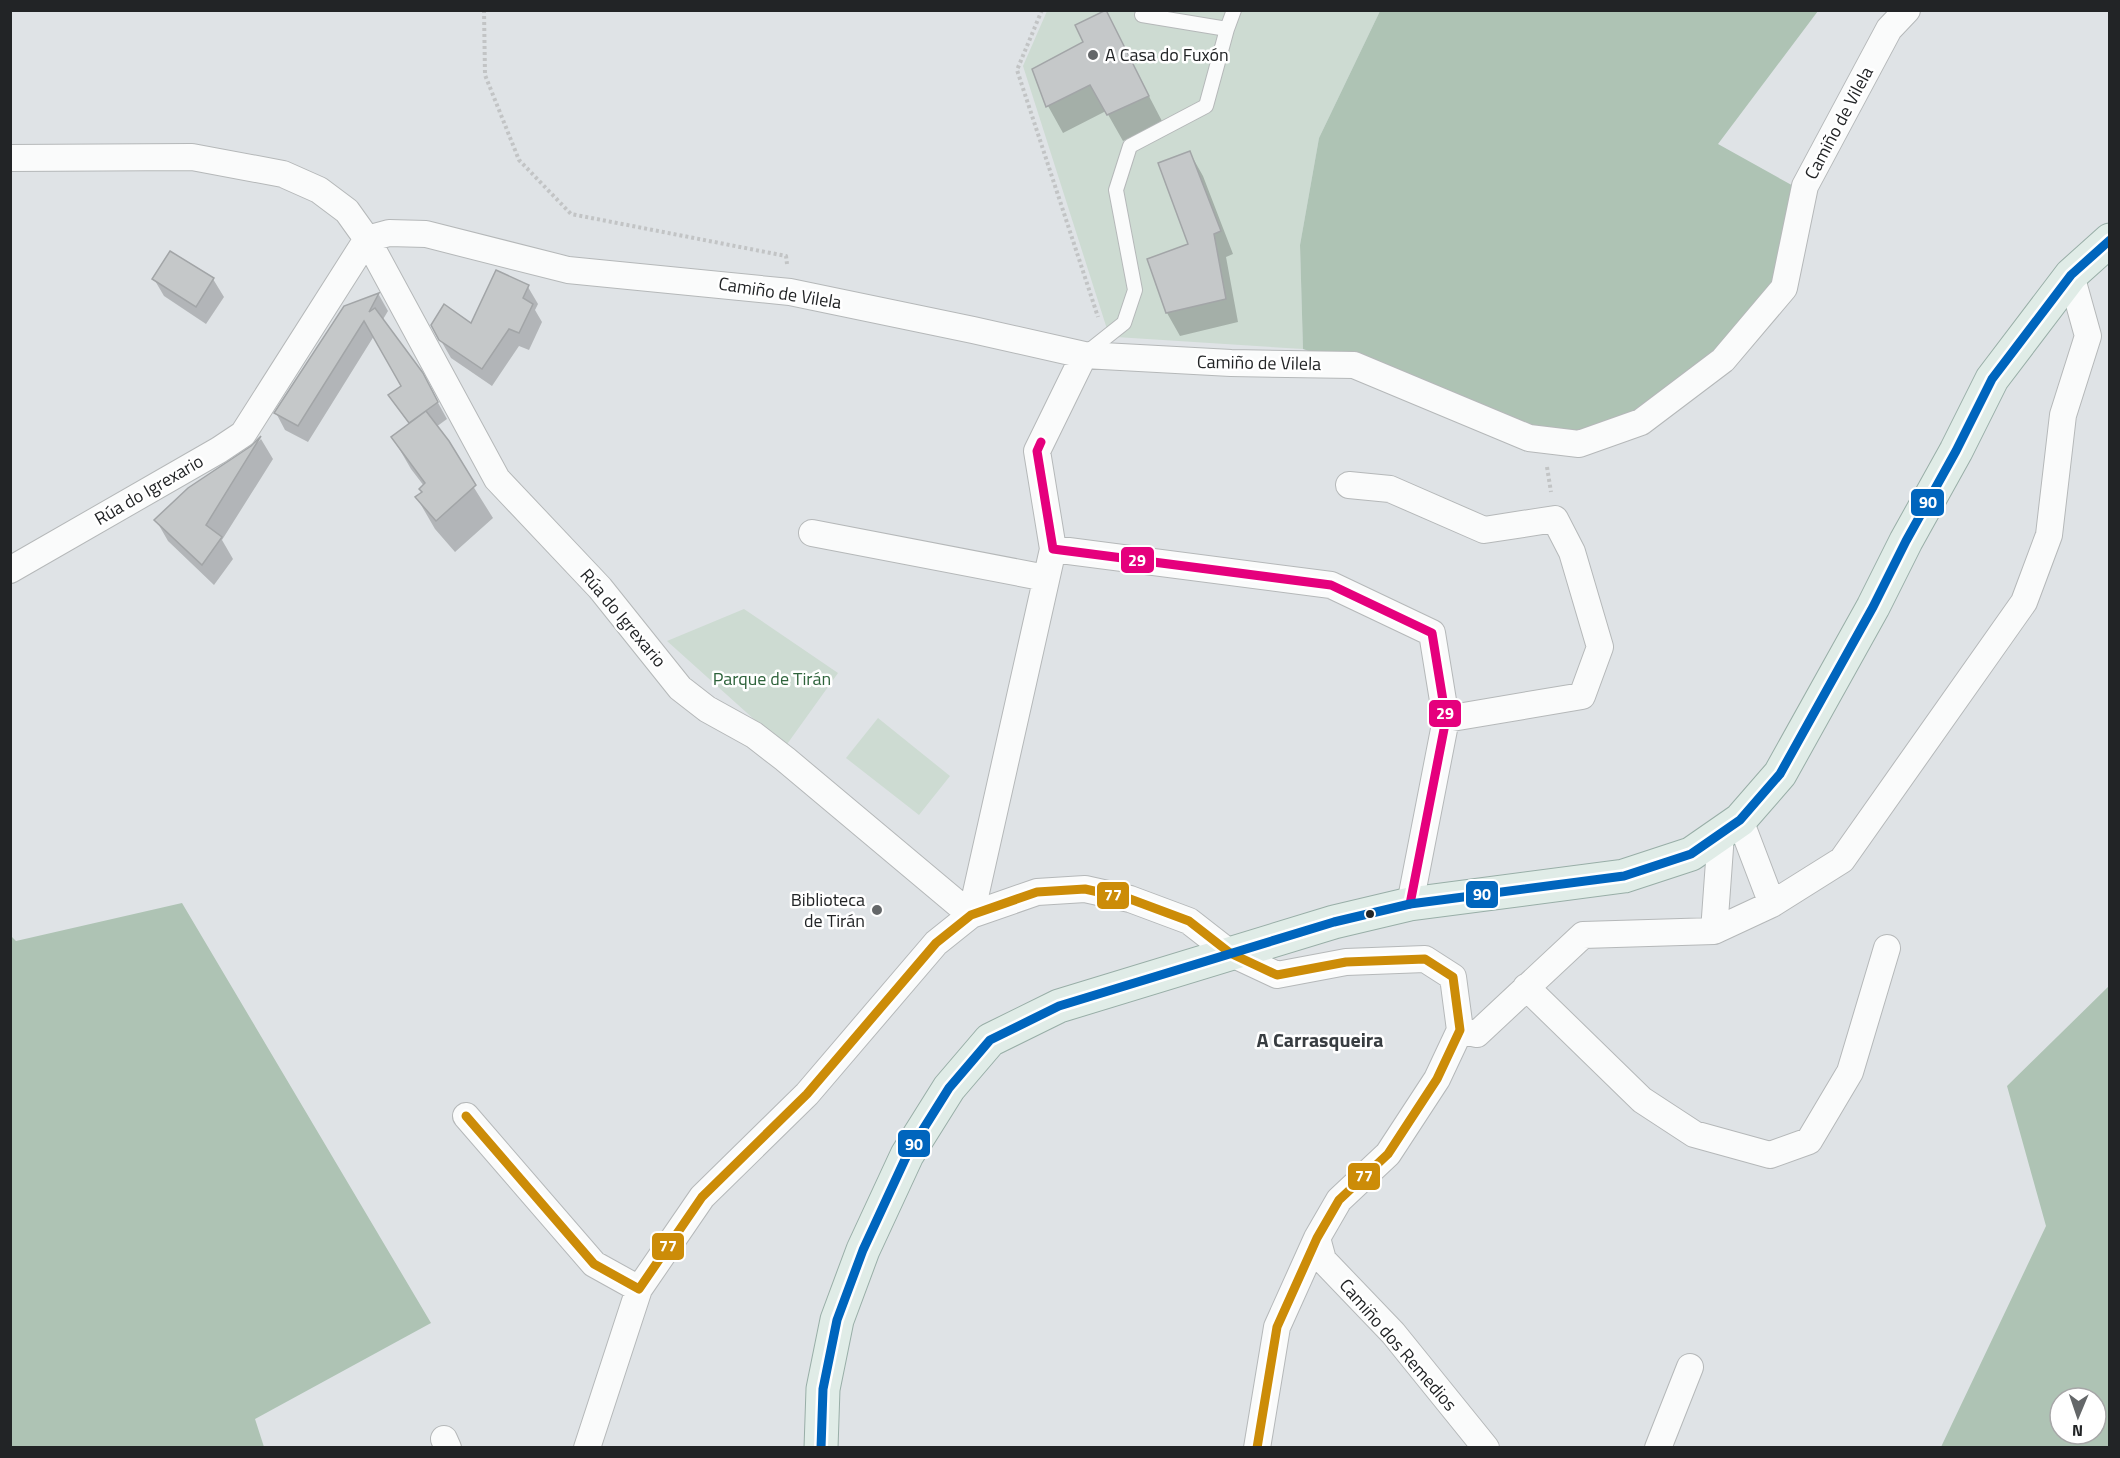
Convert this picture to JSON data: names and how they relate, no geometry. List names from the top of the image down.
{
  "streets": {
    "street": ["Camiño de Vilela", "Rúa do Igrexario", "Camiño dos Remedios"]
  },
  "crossings": [
    ["Camiño de Vilela", "Rúa do Igrexario"]
  ],
  "districts": ["A Carrasqueira"],
  "parks": ["Parque de Tirán"],
  "places": ["A Casa do Fuxón", "Biblioteca de Tirán"],
  "lines": ["transit line 90", "transit line 29", "transit line 77"],
  "north": "bottom"
}
